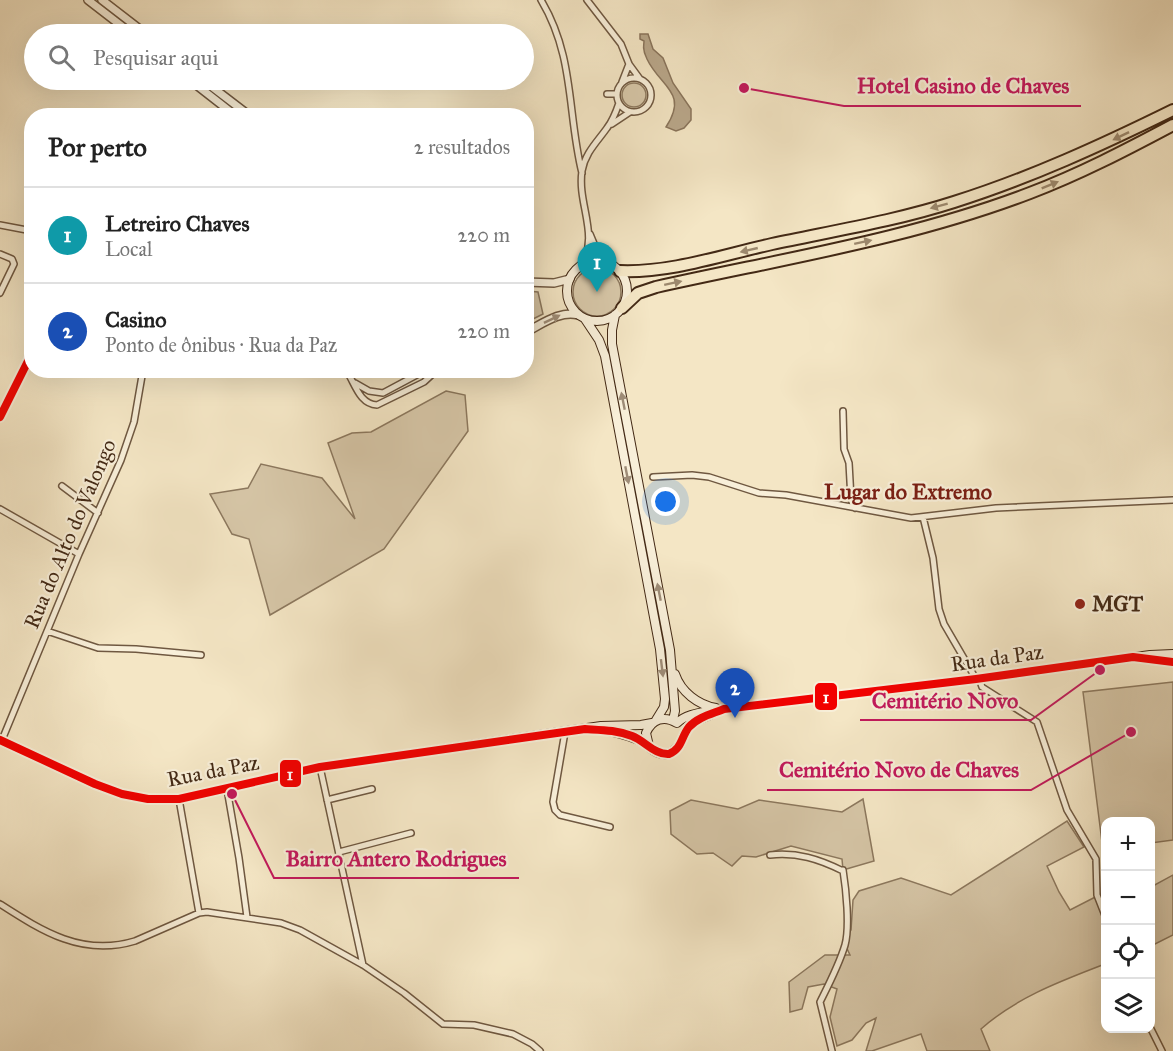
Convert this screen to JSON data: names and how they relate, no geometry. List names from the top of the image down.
{
  "streets": {
    "main road": ["Rua da Paz"],
    "street": ["Rua do Alto do Valongo"]
  },
  "crossings": [
    ["Rua do Alto do Valongo", "Rua da Paz"]
  ],
  "districts": ["Lugar do Extremo"],
  "places": [
    "Hotel Casino de Chaves",
    "MGT",
    "Cemitério Novo",
    "Cemitério Novo de Chaves",
    "Bairro Antero Rodrigues"
  ],
  "lines": ["transit line 1"],
  "page": {
    "search": "Pesquisar aqui",
    "heading": ["Por perto", "2 resultados"],
    "list": [
      {
        "mark": "1",
        "name": "Letreiro Chaves",
        "note": "Local",
        "value": "220 m"
      },
      {
        "mark": "2",
        "name": "Casino",
        "note": "Ponto de ônibus · Rua da Paz",
        "value": "220 m"
      }
    ],
    "pins": ["1", "2"],
    "map_buttons": ["+", "−"]
  }
}
